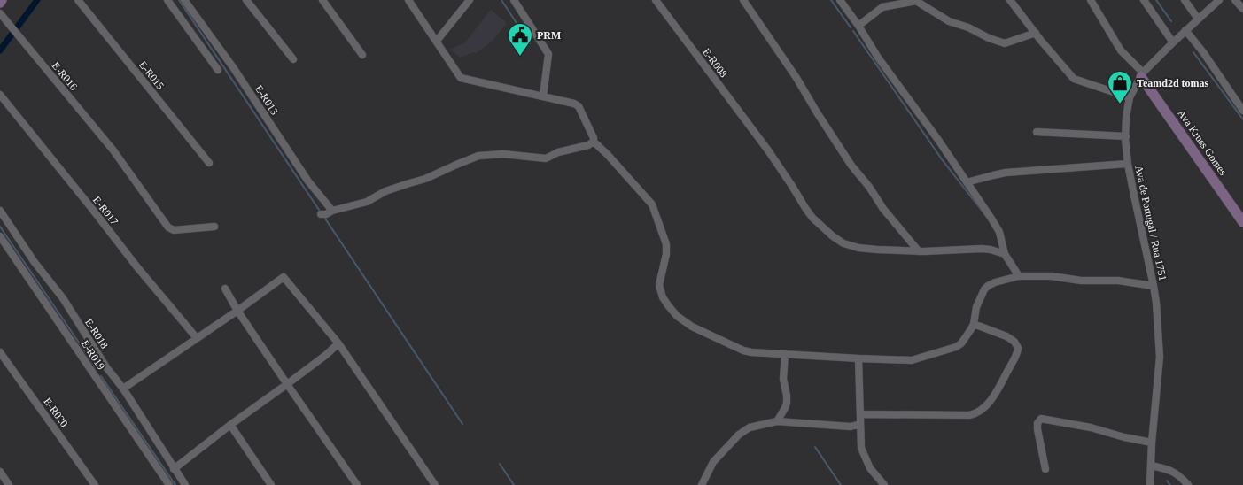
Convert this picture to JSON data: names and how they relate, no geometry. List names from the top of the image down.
{
  "streets": {
    "street": [
      "E-R008",
      "E-R015",
      "E-R016",
      "E-R013",
      "Ava Kruss Gomes",
      "E-R017",
      "Ava de Portugal / Rua 1751",
      "E-R018",
      "E-R019",
      "E-R020"
    ]
  },
  "crossings": [
    ["Ava Kruss Gomes", "Ava de Portugal / Rua 1751"]
  ],
  "places": {
    "public building": ["PRM"],
    "shop": ["Teamd2d tomas"]
  }
}
